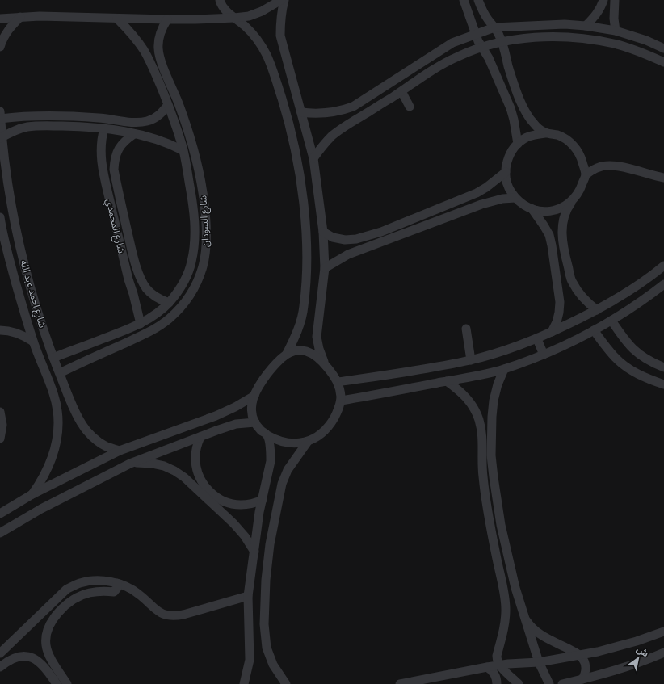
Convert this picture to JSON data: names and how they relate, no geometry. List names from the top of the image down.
{
  "streets": {
    "street": ["شارع السودان", "شارع المحمدي", "شارع احمد عبد الله"]
  },
  "crossings": [
    ["شارع السودان", "شارع المحمدي"],
    ["شارع السودان", "شارع احمد عبد الله"]
  ],
  "north": "top right"
}
